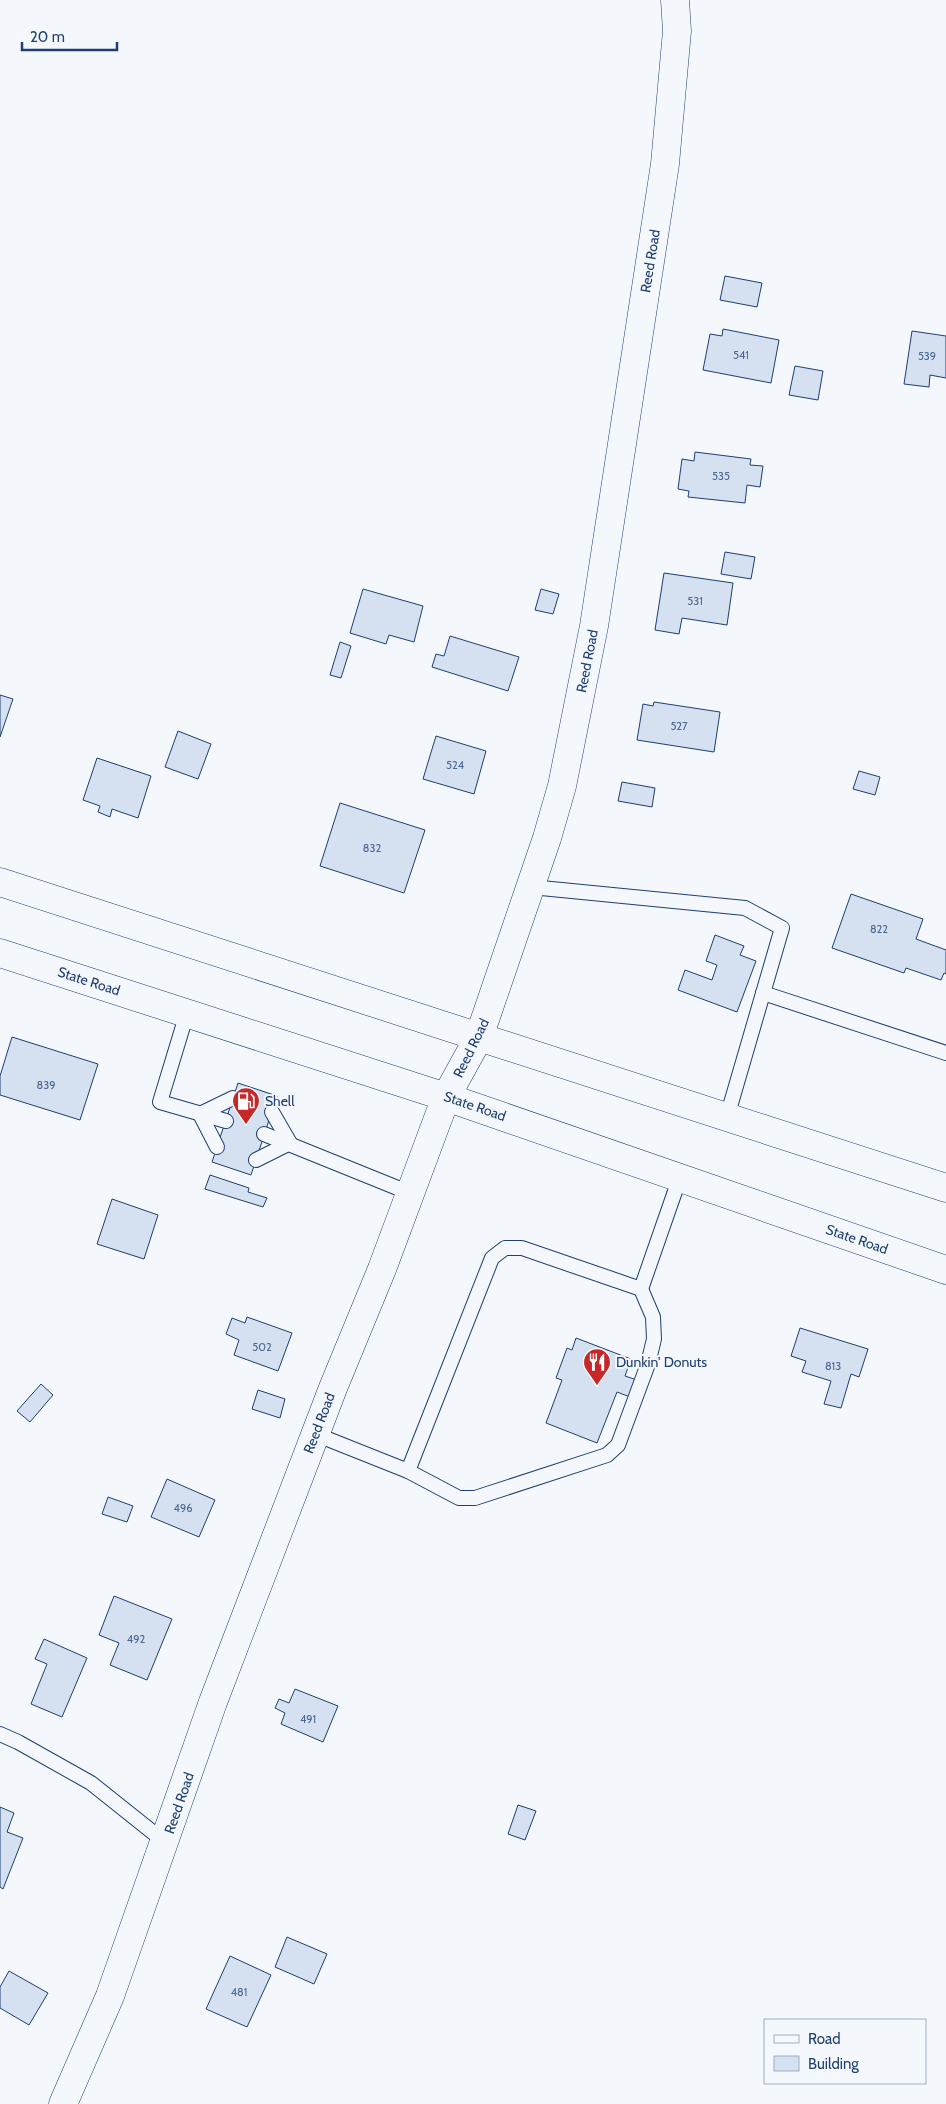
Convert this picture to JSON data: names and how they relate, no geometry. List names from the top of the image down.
{
  "streets": {
    "street": ["Reed Road", "State Road"]
  },
  "crossings": [
    ["Reed Road", "State Road"]
  ],
  "places": {
    "fuel station": ["Shell"],
    "restaurant": ["Dunkin' Donuts"]
  },
  "house_numbers": [
    "541",
    "539",
    "535",
    "531",
    "527",
    "524",
    "832",
    "822",
    "839",
    "502",
    "813",
    "496",
    "492",
    "491",
    "481"
  ],
  "legend": ["Road", "Building"],
  "scale_bar": "20 m"
}
